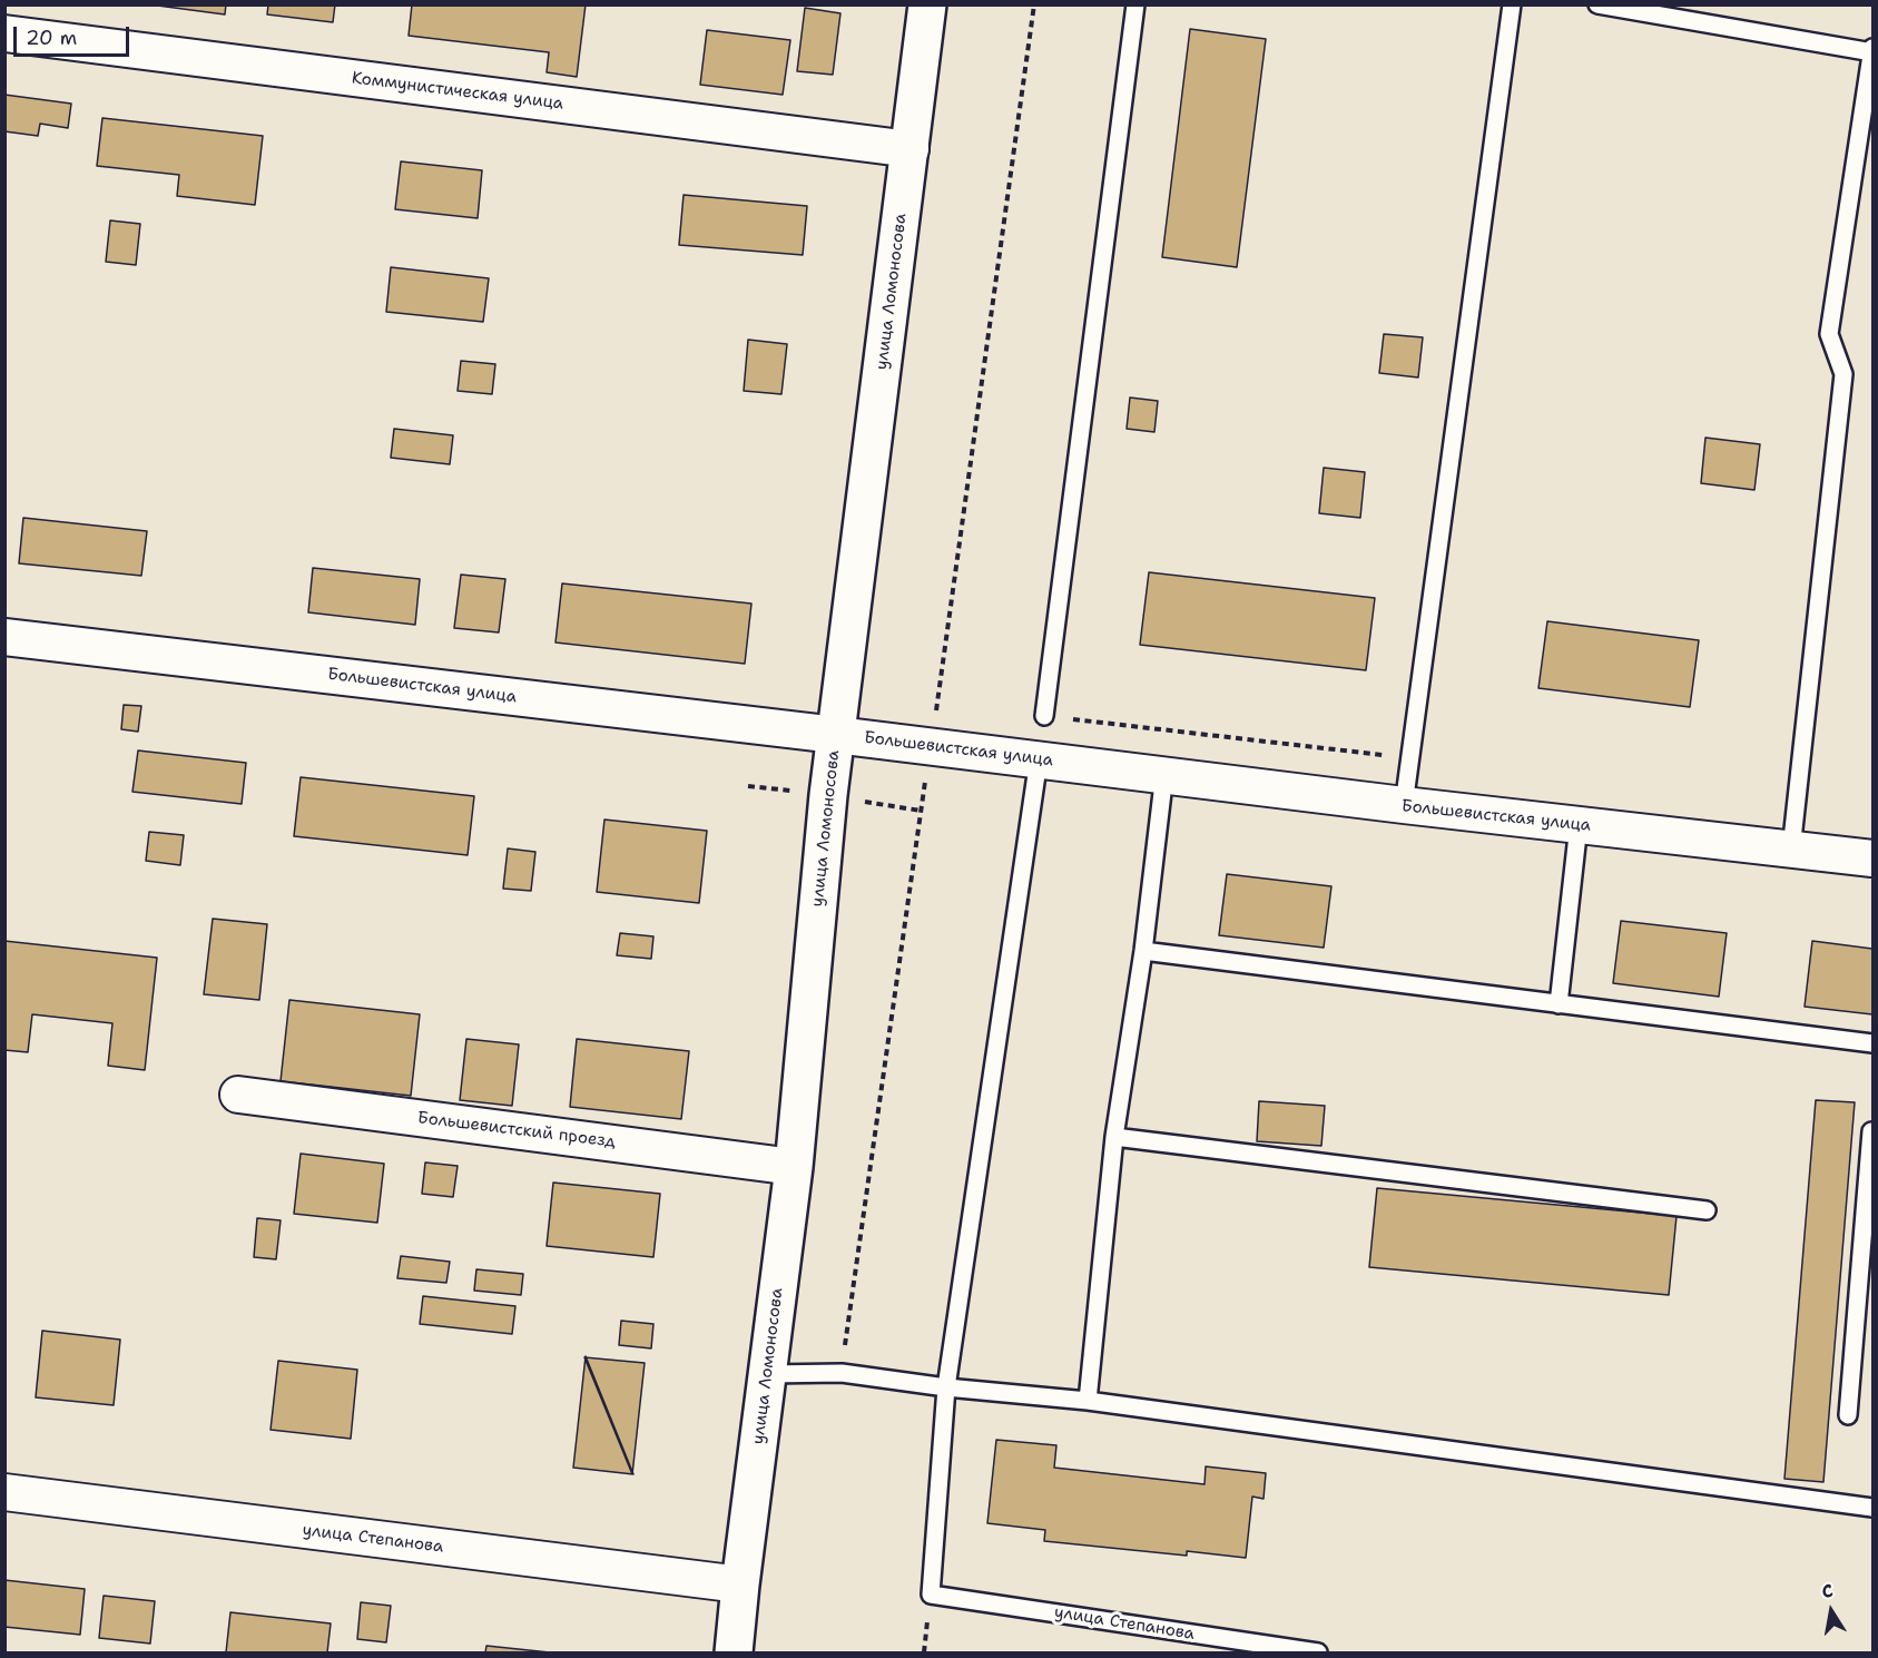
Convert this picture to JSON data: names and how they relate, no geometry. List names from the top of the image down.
{
  "streets": {
    "main road": ["улица Ломоносова"],
    "street": [
      "Коммунистическая улица",
      "Большевистская улица",
      "Большевистский проезд",
      "улица Степанова"
    ]
  },
  "crossings": [
    ["Коммунистическая улица", "улица Ломоносова"],
    ["улица Ломоносова", "Большевистская улица"],
    ["улица Ломоносова", "Большевистский проезд"],
    ["улица Ломоносова", "улица Степанова"]
  ],
  "scale_bar": "20 m",
  "north": "top"
}
